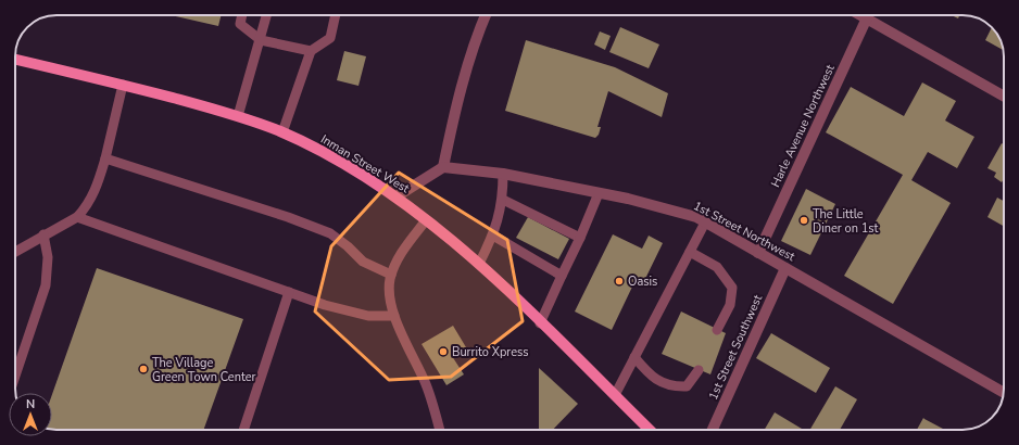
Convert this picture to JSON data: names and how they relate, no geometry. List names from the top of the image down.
{
  "streets": {
    "main road": ["Inman Street West"],
    "street": ["Harle Avenue Northwest", "1st Street Northwest", "1st Street Southwest"]
  },
  "crossings": [
    ["Harle Avenue Northwest", "1st Street Northwest"],
    ["1st Street Northwest", "1st Street Southwest"]
  ],
  "places": [
    "The Little Diner on 1st",
    "Oasis",
    "Burrito Xpress",
    "The Village Green Town Center"
  ],
  "north": "top"
}
